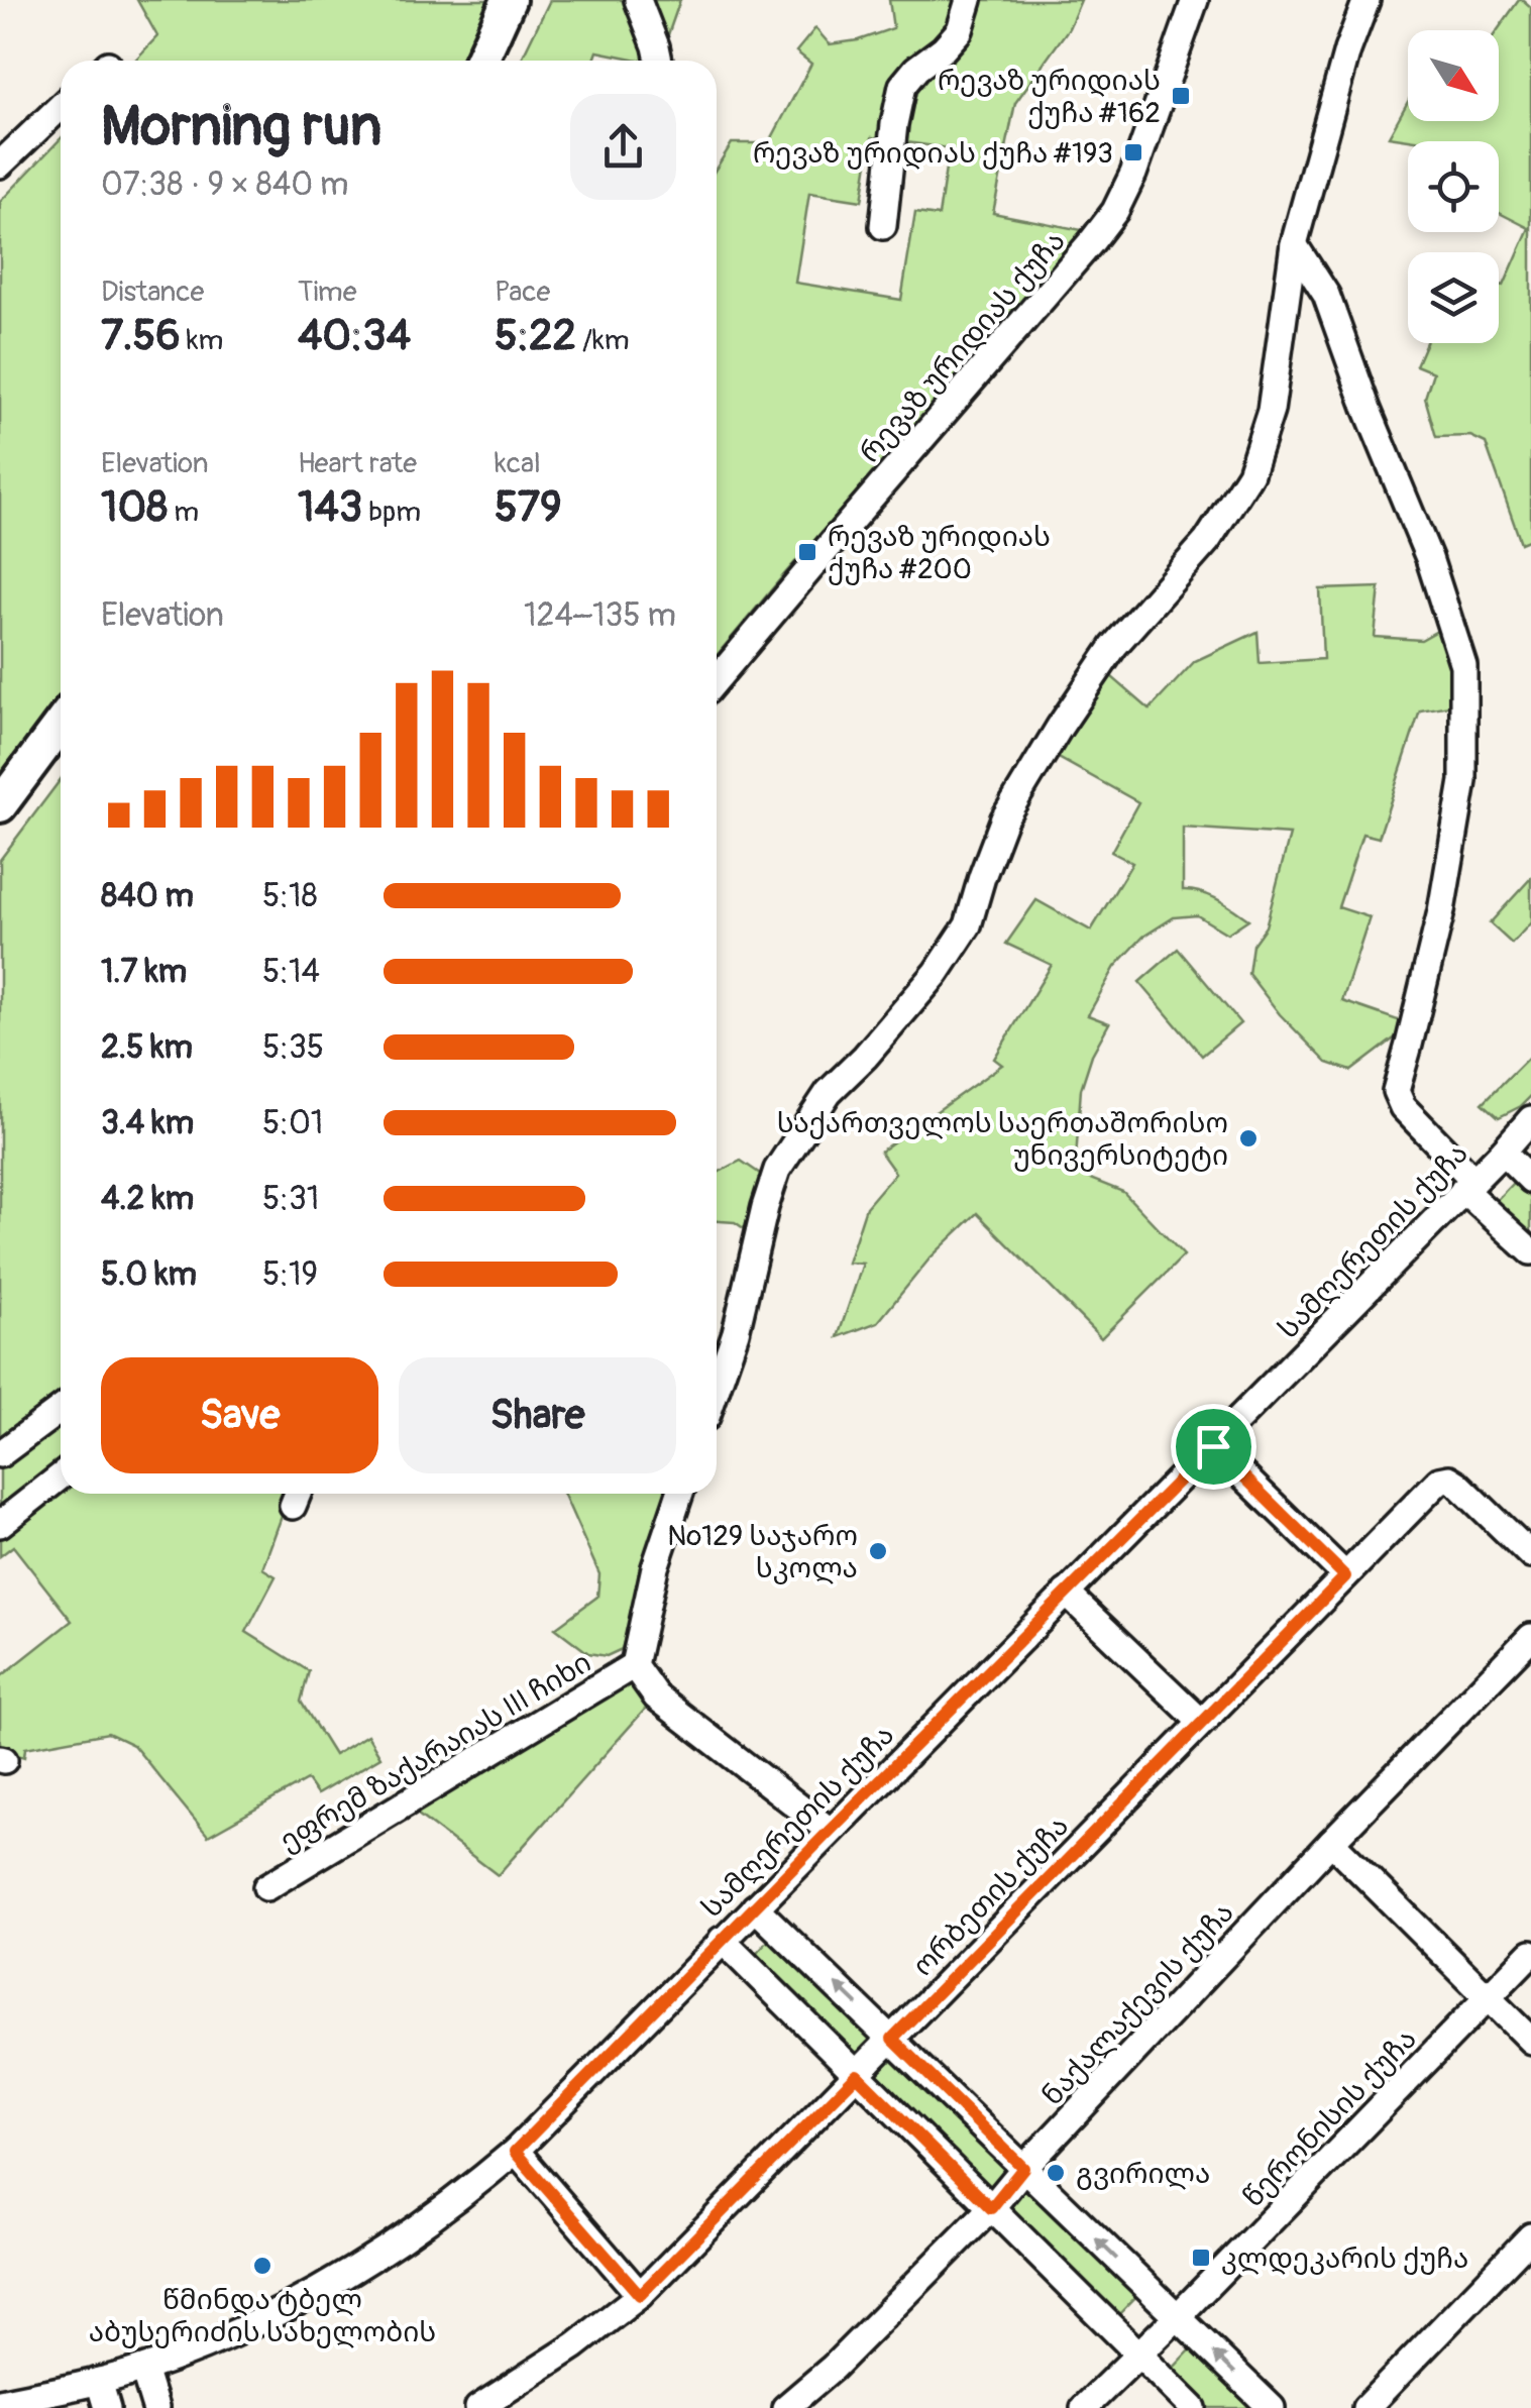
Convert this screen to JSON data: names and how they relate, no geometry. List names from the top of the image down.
{
  "streets": {
    "street": [
      "რევაზ ურიდიას ქუჩა",
      "სამღერეთის ქუჩა",
      "ეფრემ ზაქარაიას III ჩიხი",
      "ორბეთის ქუჩა",
      "ნაქალაქევის ქუჩა",
      "წერონისის ქუჩა"
    ]
  },
  "places": {
    "transit": [
      "რევაზ ურიდიას ქუჩა #162",
      "რევაზ ურიდიას ქუჩა #193",
      "რევაზ ურიდიას ქუჩა #200",
      "კლდეკარის ქუჩა"
    ],
    "other": [
      "საქართველოს საერთაშორისო უნივერსიტეტი",
      "№129 საჯარო სკოლა",
      "გვირილა",
      "წმინდა ტბელ აბუსერიძის სახელობის"
    ]
  },
  "north": "bottom right",
  "page": {
    "heading": ["Morning run", "07:38 · 9 × 840 m"],
    "stats": [
      ["Distance", "7.56 km"],
      ["Time", "40:34"],
      ["Pace", "5:22 /km"],
      ["Elevation", "108 m"],
      ["Heart rate", "143 bpm"],
      ["kcal", "579"]
    ],
    "chart": ["Elevation", "124–135 m"],
    "list": [
      {
        "name": "840 m",
        "note": "5:18"
      },
      {
        "name": "1.7 km",
        "note": "5:14"
      },
      {
        "name": "2.5 km",
        "note": "5:35"
      },
      {
        "name": "3.4 km",
        "note": "5:01"
      },
      {
        "name": "4.2 km",
        "note": "5:31"
      },
      {
        "name": "5.0 km",
        "note": "5:19"
      }
    ],
    "buttons": ["Save", "Share"]
  }
}
